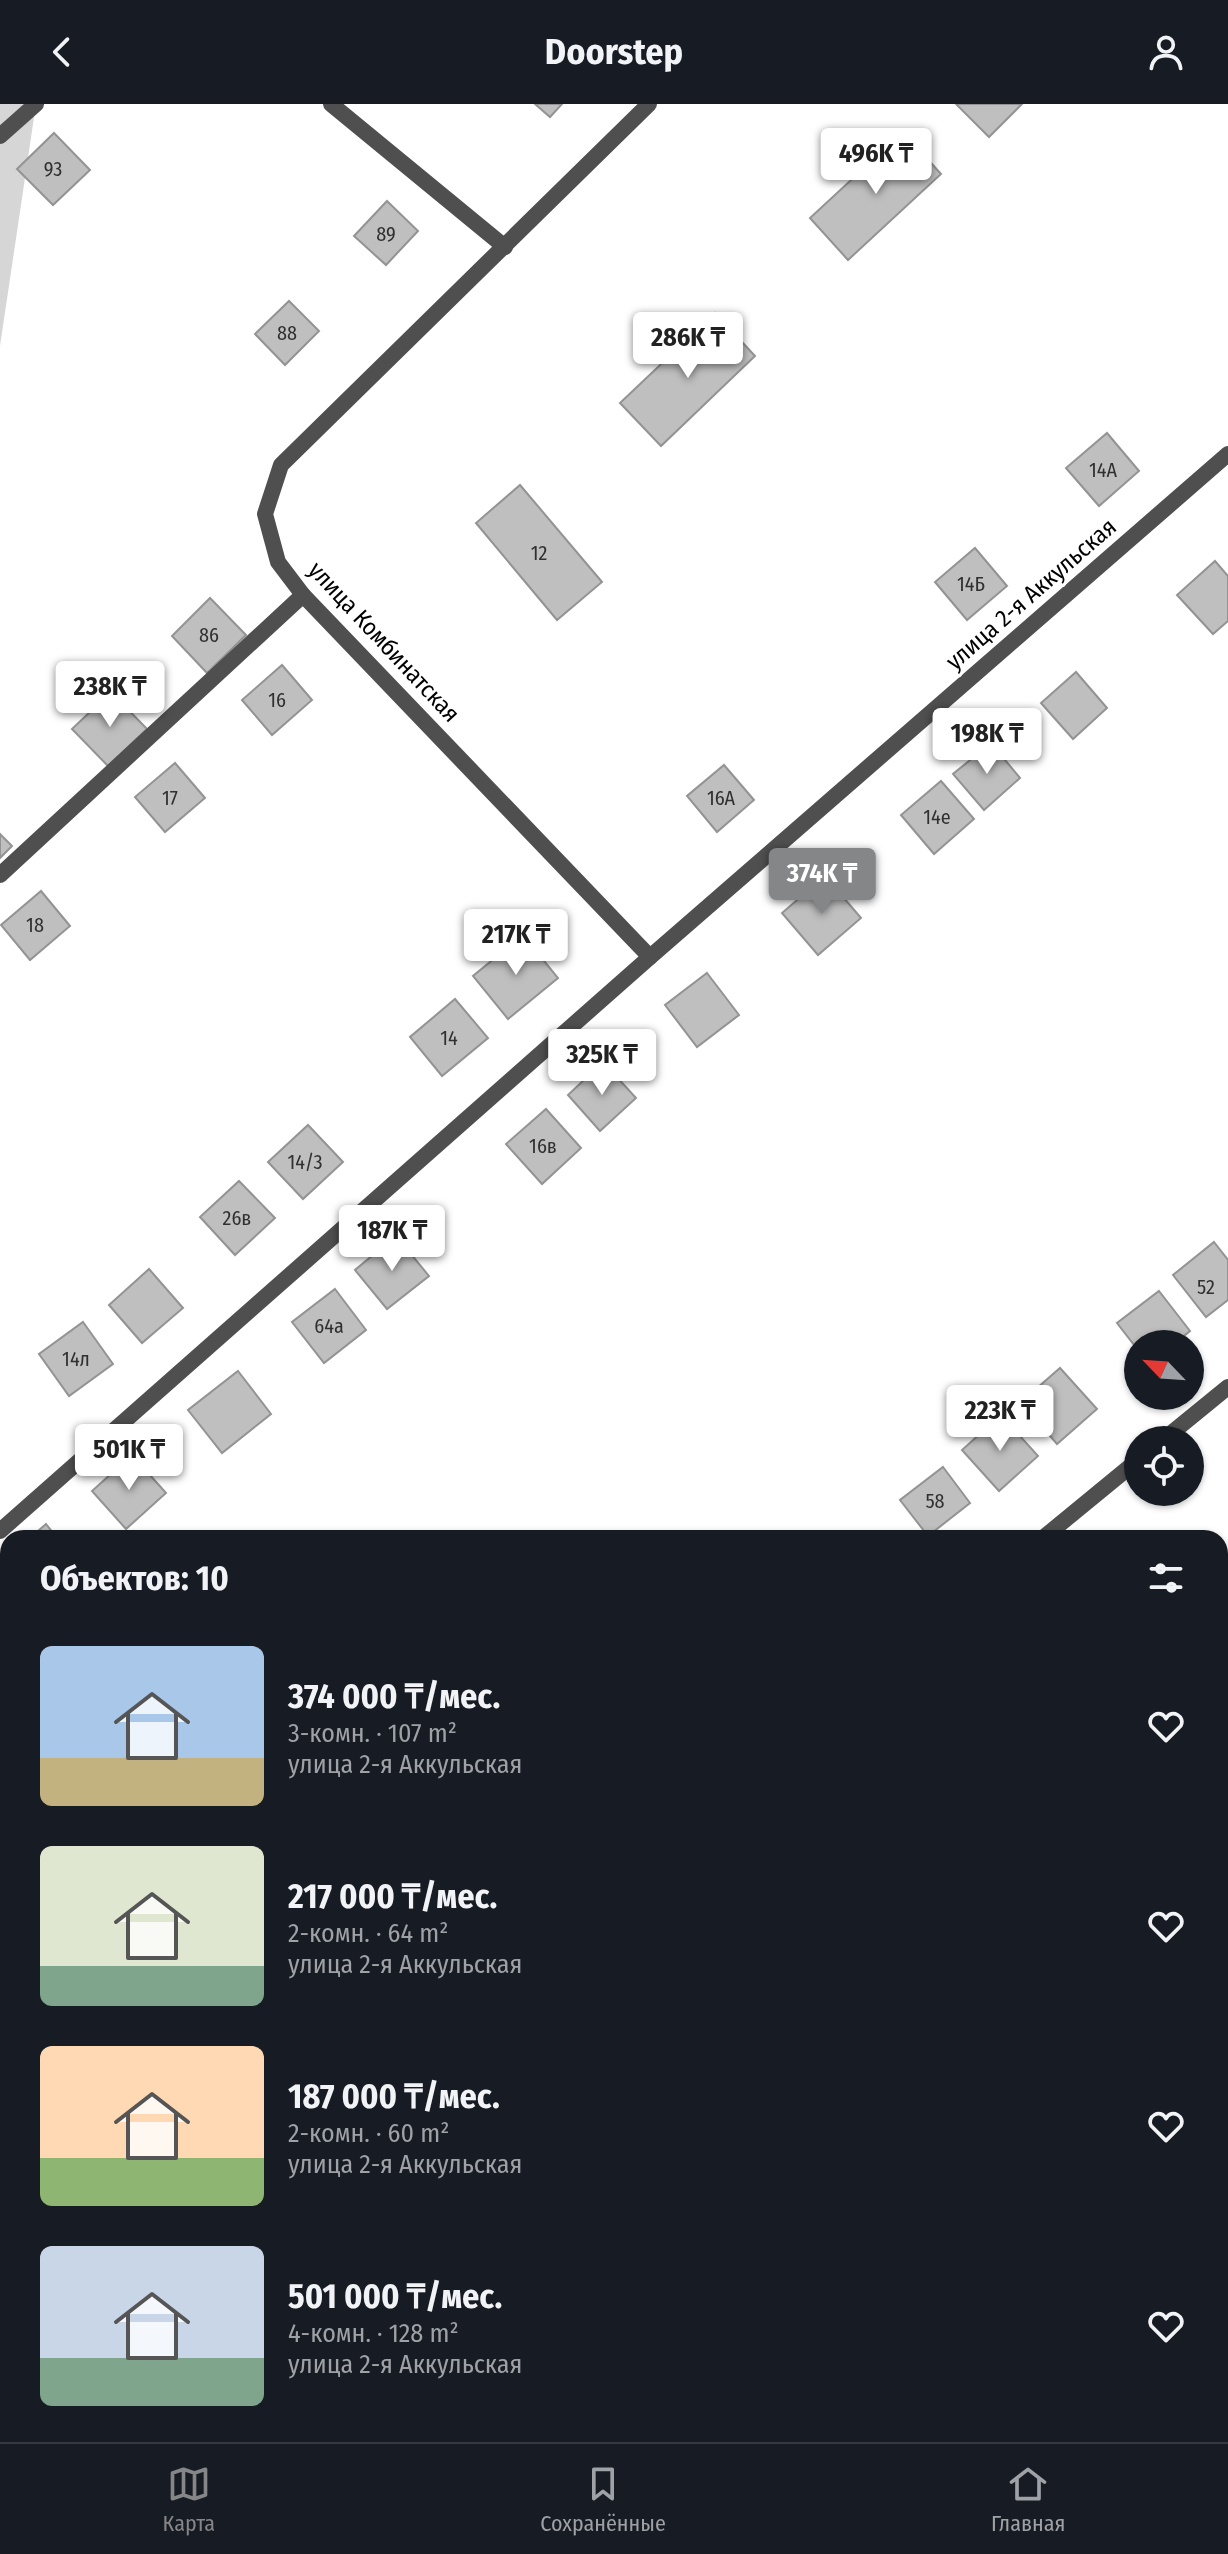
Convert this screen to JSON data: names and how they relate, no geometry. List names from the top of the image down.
{
  "streets": {
    "street": ["улица 2-я Аккульская", "улица Комбинатская"]
  },
  "crossings": [
    ["улица 2-я Аккульская", "улица Комбинатская"]
  ],
  "house_numbers": [
    "93",
    "89",
    "88",
    "14А",
    "12",
    "14Б",
    "86",
    "16",
    "17",
    "16А",
    "14е",
    "18",
    "14",
    "16в",
    "14/3",
    "26в",
    "52",
    "64а",
    "14л",
    "58"
  ],
  "north": "top left",
  "page": {
    "header": "Doorstep",
    "price": [
      "496K ₸",
      "286K ₸",
      "238K ₸",
      "198K ₸",
      "374K ₸",
      "217K ₸",
      "325K ₸",
      "187K ₸",
      "223K ₸",
      "501K ₸"
    ],
    "heading": "Объектов: 10",
    "list": [
      {
        "name": "374 000 ₸/мес.",
        "note": "3-комн. · 107 m² · улица 2-я Аккульская"
      },
      {
        "name": "217 000 ₸/мес.",
        "note": "2-комн. · 64 m² · улица 2-я Аккульская"
      },
      {
        "name": "187 000 ₸/мес.",
        "note": "2-комн. · 60 m² · улица 2-я Аккульская"
      },
      {
        "name": "501 000 ₸/мес.",
        "note": "4-комн. · 128 m² · улица 2-я Аккульская"
      }
    ],
    "tabs": ["Карта", "Сохранённые", "Главная"]
  }
}
